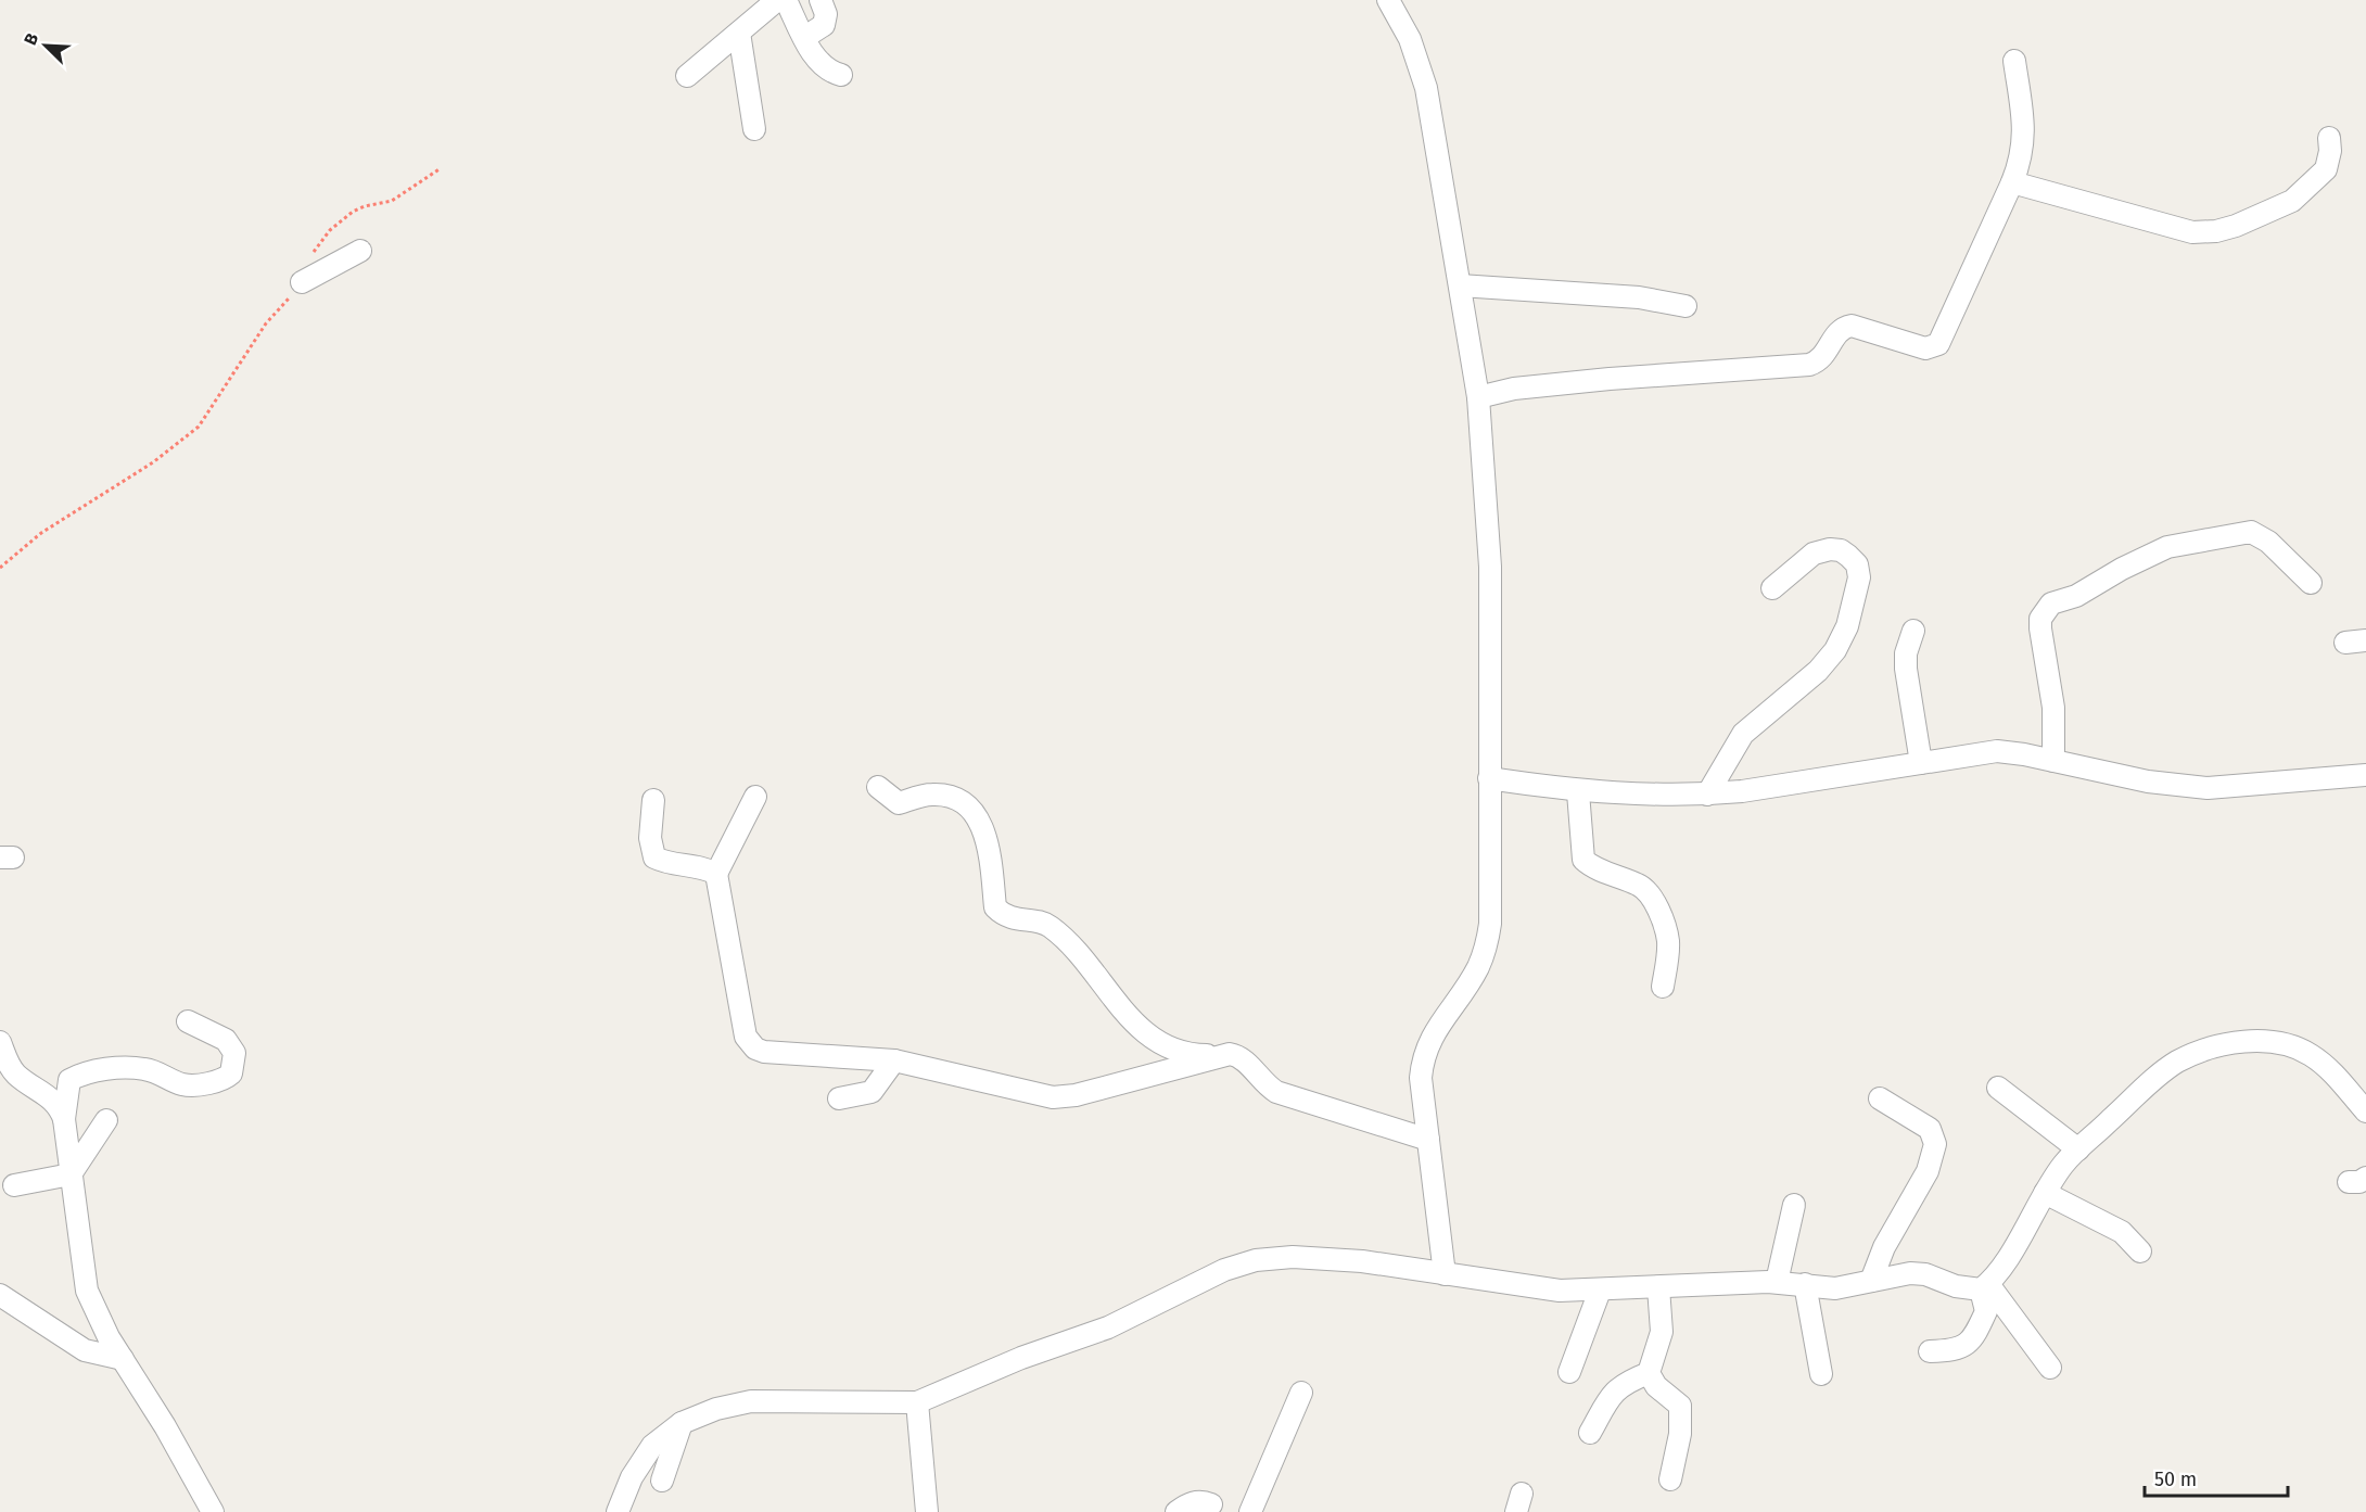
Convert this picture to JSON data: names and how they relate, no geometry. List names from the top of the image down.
{
  "scale_bar": "50 m",
  "north": "top left"
}
